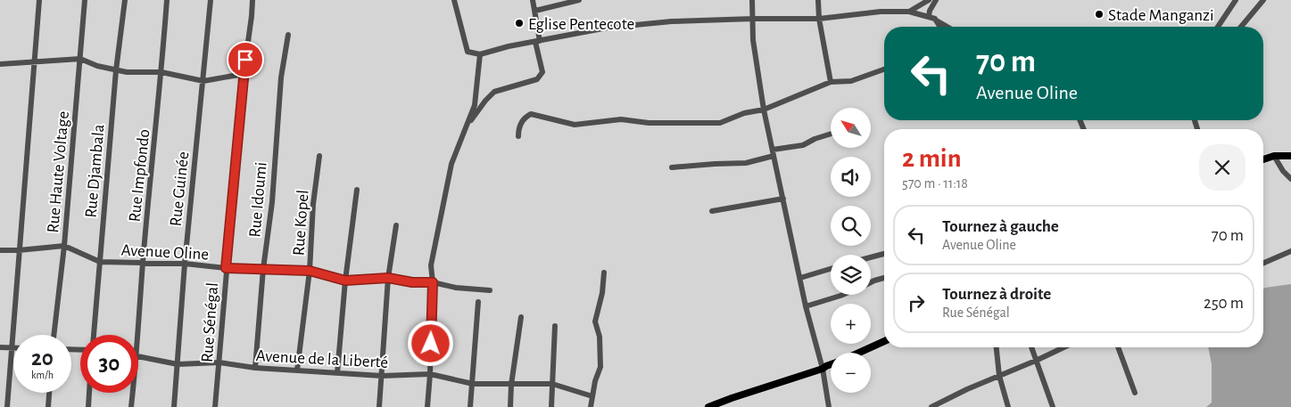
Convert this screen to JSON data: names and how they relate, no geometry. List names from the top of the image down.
{
  "streets": {
    "street": [
      "Rue Djambala",
      "Rue Haute Voltage",
      "Rue Impfondo",
      "Rue Guinée",
      "Rue Idoumi",
      "Rue Kopel",
      "Avenue Oline",
      "Rue Sénégal",
      "Avenue de la Liberté"
    ]
  },
  "crossings": [
    ["Rue Djambala", "Avenue Oline"],
    ["Rue Haute Voltage", "Avenue Oline"],
    ["Rue Impfondo", "Avenue Oline"],
    ["Rue Guinée", "Avenue Oline"],
    ["Rue Guinée", "Avenue de la Liberté"],
    ["Rue Idoumi", "Avenue Oline"],
    ["Rue Idoumi", "Avenue de la Liberté"],
    ["Rue Kopel", "Avenue Oline"],
    ["Rue Kopel", "Avenue de la Liberté"],
    ["Avenue Oline", "Rue Sénégal"],
    ["Rue Sénégal", "Avenue de la Liberté"]
  ],
  "places": ["Stade Manganzi", "Eglise Pentecote"],
  "north": "top left",
  "page": {
    "turn": ["70 m", "Avenue Oline"],
    "map_buttons": ["+", "−"],
    "heading": ["2 min", "570 m · 11:18"],
    "list": [
      {
        "name": "Tournez à gauche",
        "note": "Avenue Oline",
        "value": "70 m"
      },
      {
        "name": "Tournez à droite",
        "note": "Rue Sénégal",
        "value": "250 m"
      }
    ],
    "speed": "20 km/h",
    "limit": "30"
  }
}
